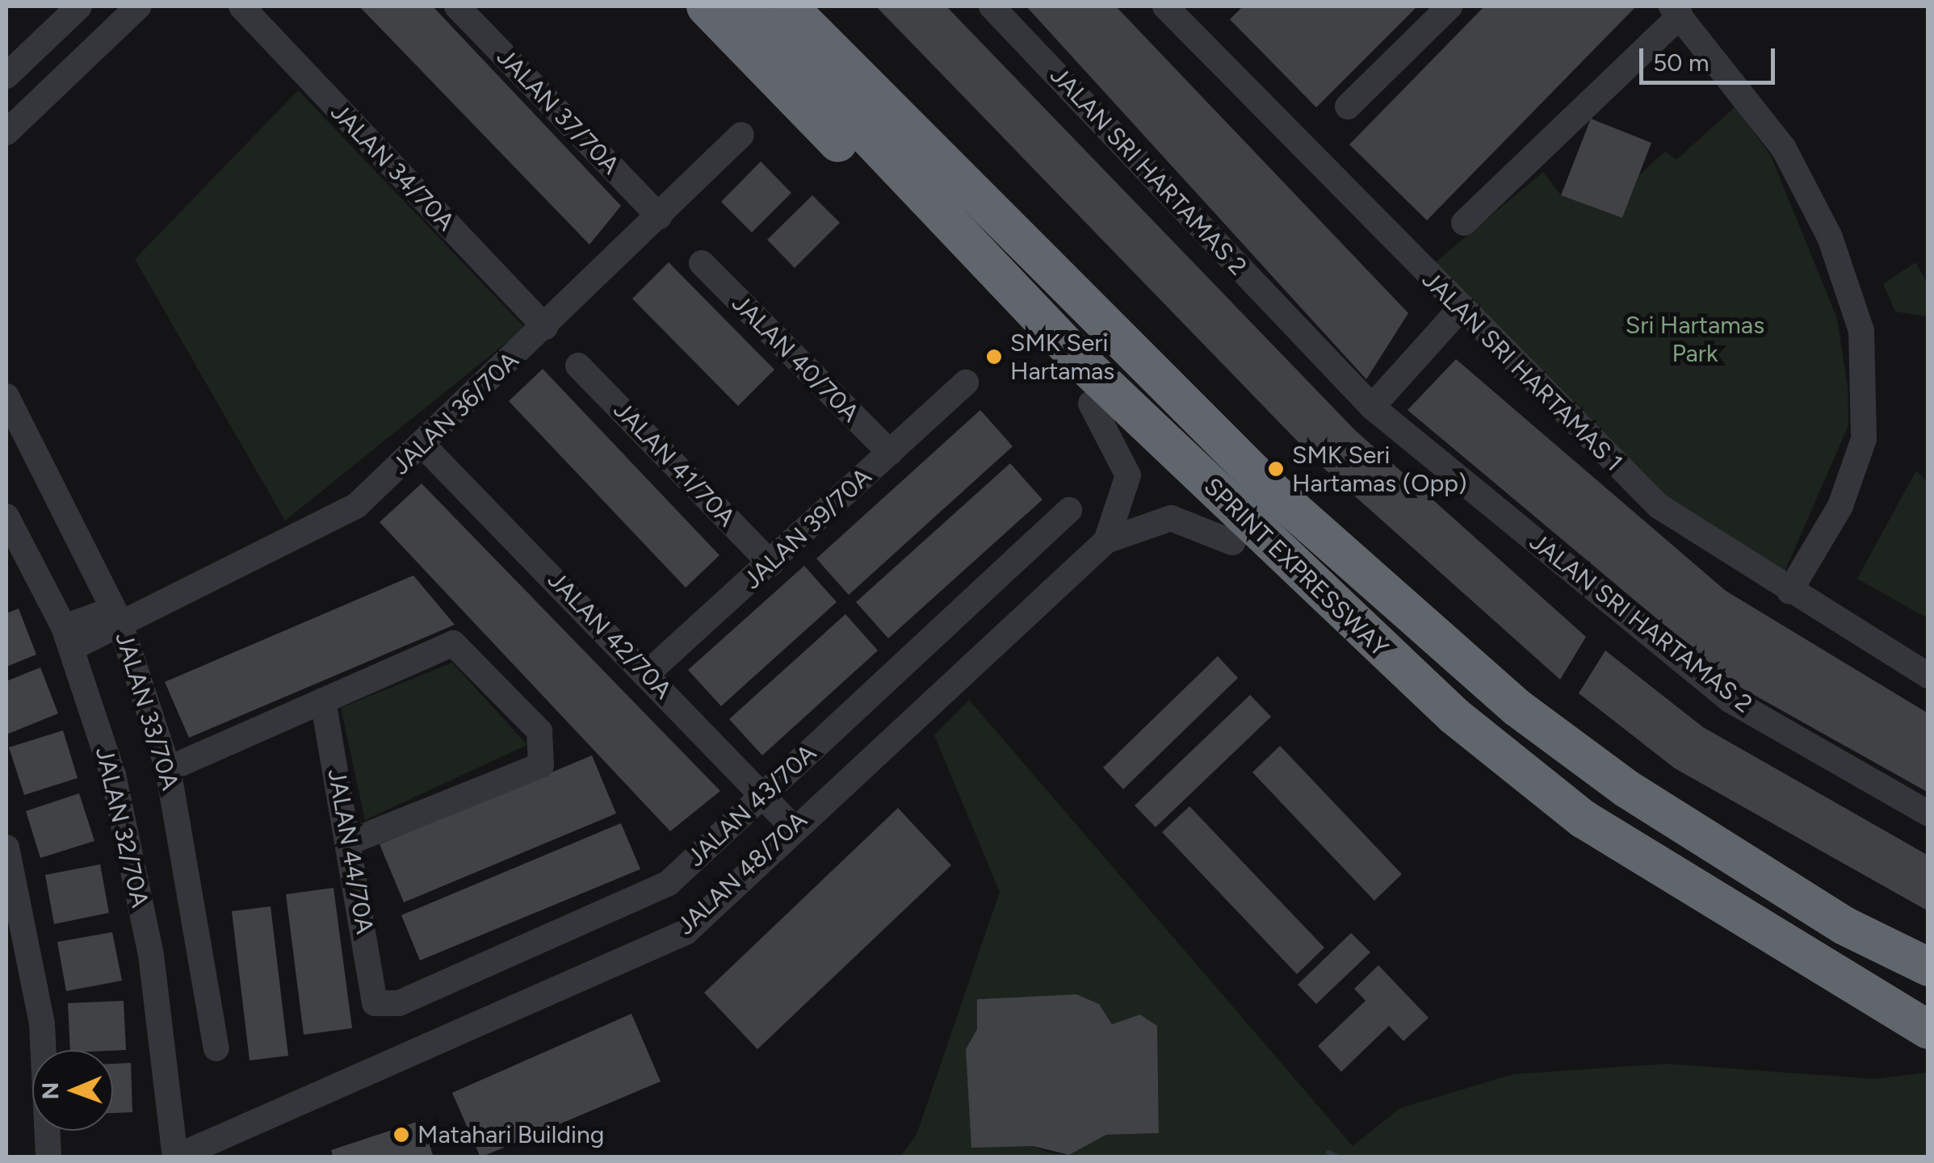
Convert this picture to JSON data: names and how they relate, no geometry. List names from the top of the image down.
{
  "streets": {
    "highway": ["SPRINT EXPRESSWAY"],
    "street": [
      "JALAN 37/70A",
      "JALAN 34/70A",
      "JALAN SRI HARTAMAS 2",
      "JALAN 40/70A",
      "JALAN SRI HARTAMAS 1",
      "JALAN 36/70A",
      "JALAN 41/70A",
      "JALAN 39/70A",
      "JALAN 42/70A",
      "JALAN 33/70A",
      "JALAN 43/70A",
      "JALAN 32/70A",
      "JALAN 44/70A",
      "JALAN 48/70A"
    ]
  },
  "crossings": [
    ["JALAN 37/70A", "JALAN 36/70A"],
    ["JALAN 34/70A", "JALAN 36/70A"],
    ["JALAN 40/70A", "JALAN 39/70A"],
    ["JALAN 36/70A", "JALAN 42/70A"],
    ["JALAN 36/70A", "JALAN 33/70A"],
    ["JALAN 36/70A", "JALAN 32/70A"],
    ["JALAN 41/70A", "JALAN 39/70A"],
    ["JALAN 39/70A", "JALAN 42/70A"],
    ["JALAN 42/70A", "JALAN 43/70A"],
    ["JALAN 42/70A", "JALAN 48/70A"],
    ["JALAN 43/70A", "JALAN 44/70A"],
    ["JALAN 32/70A", "JALAN 48/70A"]
  ],
  "parks": ["Sri Hartamas Park"],
  "places": ["SMK Seri Hartamas", "SMK Seri Hartamas (Opp)", "Matahari Building"],
  "scale_bar": "50 m",
  "north": "left"
}
